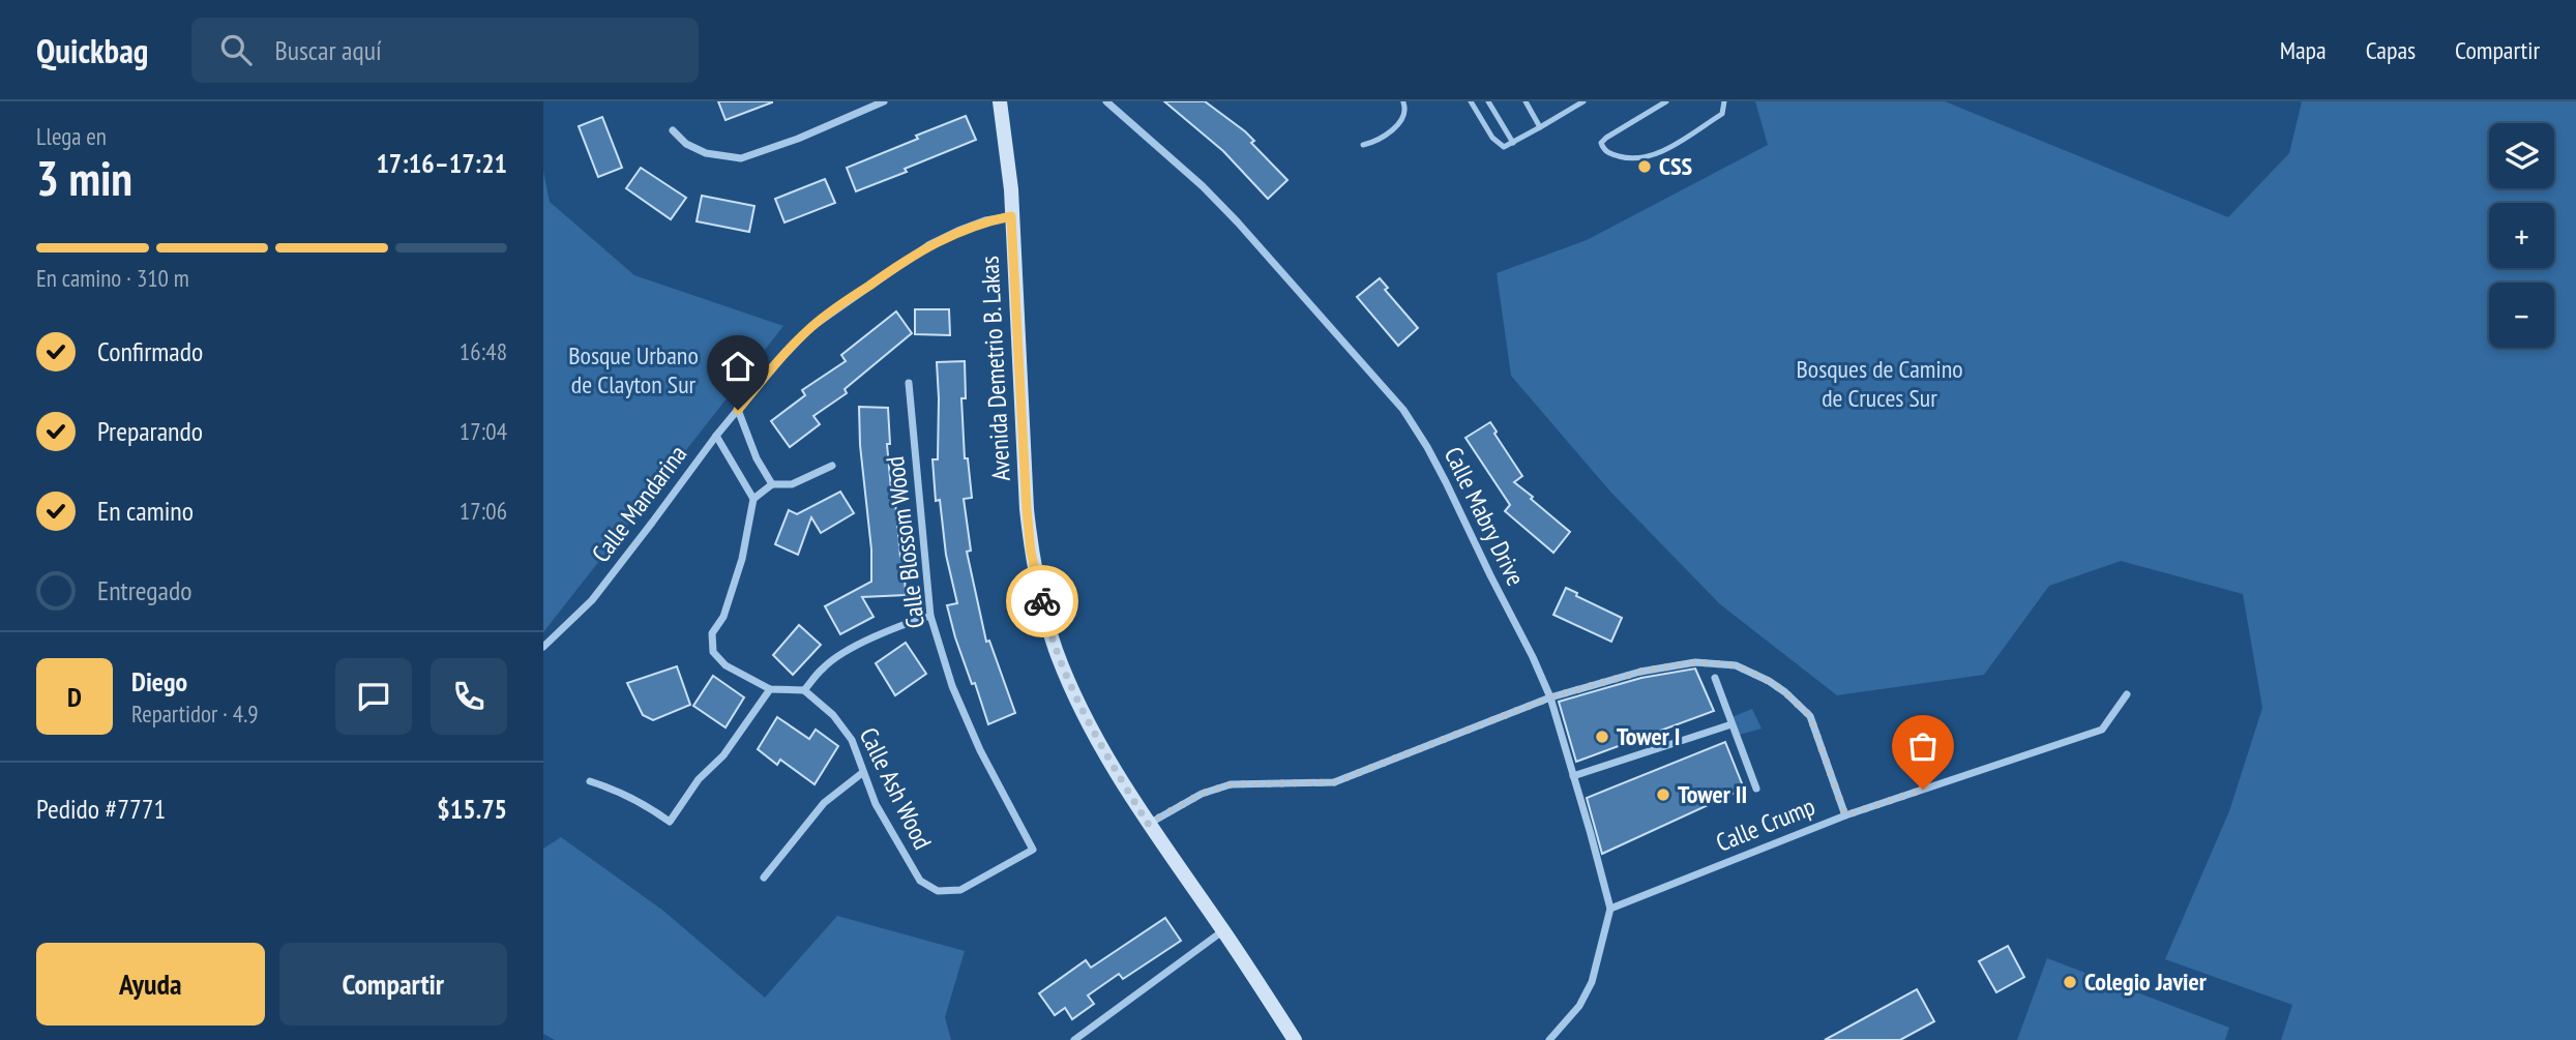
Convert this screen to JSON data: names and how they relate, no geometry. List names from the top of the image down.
{
  "streets": {
    "street": [
      "Avenida Demetrio B. Lakas",
      "Calle Mandarina",
      "Calle Mabry Drive",
      "Calle Blossom Wood",
      "Calle Ash Wood",
      "Calle Crump"
    ]
  },
  "crossings": [
    ["Avenida Demetrio B. Lakas", "Calle Mandarina"],
    ["Calle Mabry Drive", "Calle Crump"],
    ["Calle Blossom Wood", "Calle Ash Wood"]
  ],
  "parks": ["Bosque Urbano de Clayton Sur", "Bosques de Camino de Cruces Sur"],
  "places": [
    "CSS",
    "Tower I",
    "Tower II",
    "Colegio Javier"
  ],
  "page": {
    "header": "Quickbag",
    "search": "Buscar aquí",
    "nav": ["Mapa", "Capas", "Compartir"],
    "heading": ["3 min", "Llega en", "17:16–17:21"],
    "panel": [
      "Diego",
      "Repartidor · 4.9",
      "Pedido #7771",
      "$15.75"
    ],
    "map_buttons": ["+", "−"],
    "bar": "En camino · 310 m",
    "list": [
      ["Confirmado", "16:48"],
      ["Preparando", "17:04"],
      ["En camino", "17:06"],
      "Entregado"
    ],
    "round": "D",
    "buttons": ["Ayuda", "Compartir"]
  }
}
